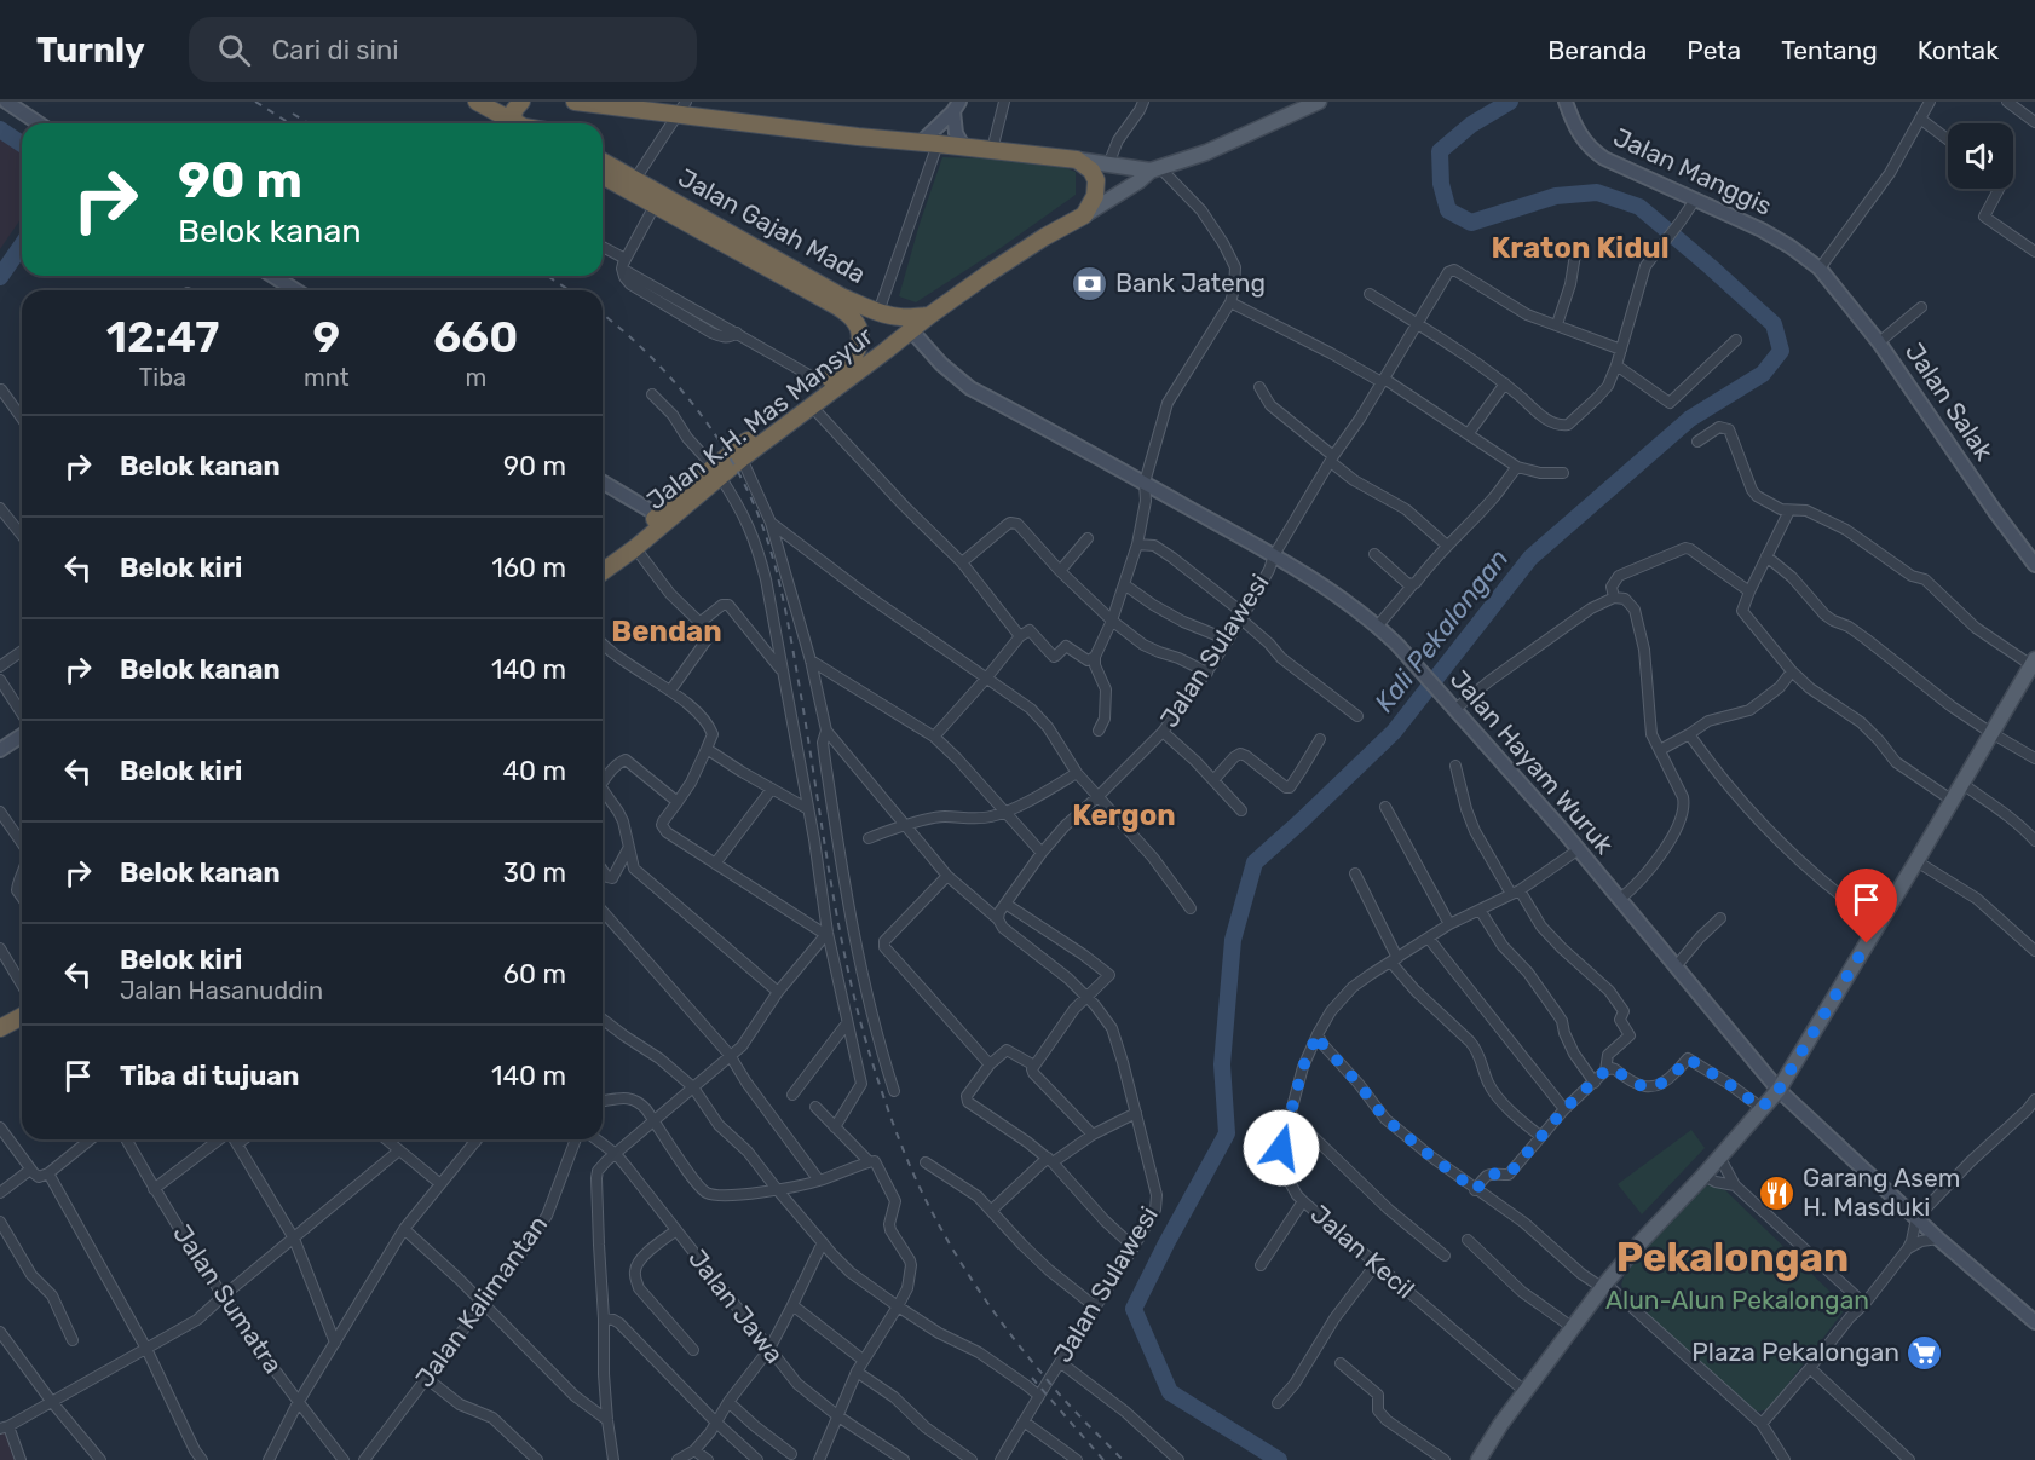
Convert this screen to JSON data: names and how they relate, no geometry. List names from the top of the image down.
{
  "streets": {
    "highway": ["Jalan Gajah Mada", "Jalan K.H. Mas Mansyur"],
    "street": [
      "Jalan Manggis",
      "Jalan Salak",
      "Jalan Sulawesi",
      "Jalan Hayam Wuruk",
      "Jalan Kecil",
      "Jalan Sumatra",
      "Jalan Kalimantan",
      "Jalan Jawa"
    ]
  },
  "crossings": [
    ["Jalan Manggis", "Jalan Salak"],
    ["Jalan Gajah Mada", "Jalan K.H. Mas Mansyur"],
    ["Jalan K.H. Mas Mansyur", "Jalan Hayam Wuruk"],
    ["Jalan Sulawesi", "Jalan Hayam Wuruk"],
    ["Jalan Hayam Wuruk", "Jalan Kecil"]
  ],
  "districts": [
    "Kraton Kidul",
    "Bendan",
    "Kergon",
    "Pekalongan"
  ],
  "water": ["Kali Pekalongan"],
  "parks": ["Alun-Alun Pekalongan"],
  "places": {
    "bank": ["Bank Jateng"],
    "restaurant": ["Garang Asem H. Masduki"],
    "supermarket": ["Plaza Pekalongan"]
  },
  "page": {
    "header": "Turnly",
    "search": "Cari di sini",
    "nav": [
      "Beranda",
      "Peta",
      "Tentang",
      "Kontak"
    ],
    "turn": ["90 m", "Belok kanan"],
    "eta": [
      "12:47",
      "Tiba",
      "9",
      "mnt",
      "660",
      "m"
    ],
    "list": [
      {
        "name": "Belok kanan",
        "value": "90 m"
      },
      {
        "name": "Belok kiri",
        "value": "160 m"
      },
      {
        "name": "Belok kanan",
        "value": "140 m"
      },
      {
        "name": "Belok kiri",
        "value": "40 m"
      },
      {
        "name": "Belok kanan",
        "value": "30 m"
      },
      {
        "name": "Belok kiri",
        "note": "Jalan Hasanuddin",
        "value": "60 m"
      },
      {
        "name": "Tiba di tujuan",
        "value": "140 m"
      }
    ]
  }
}
